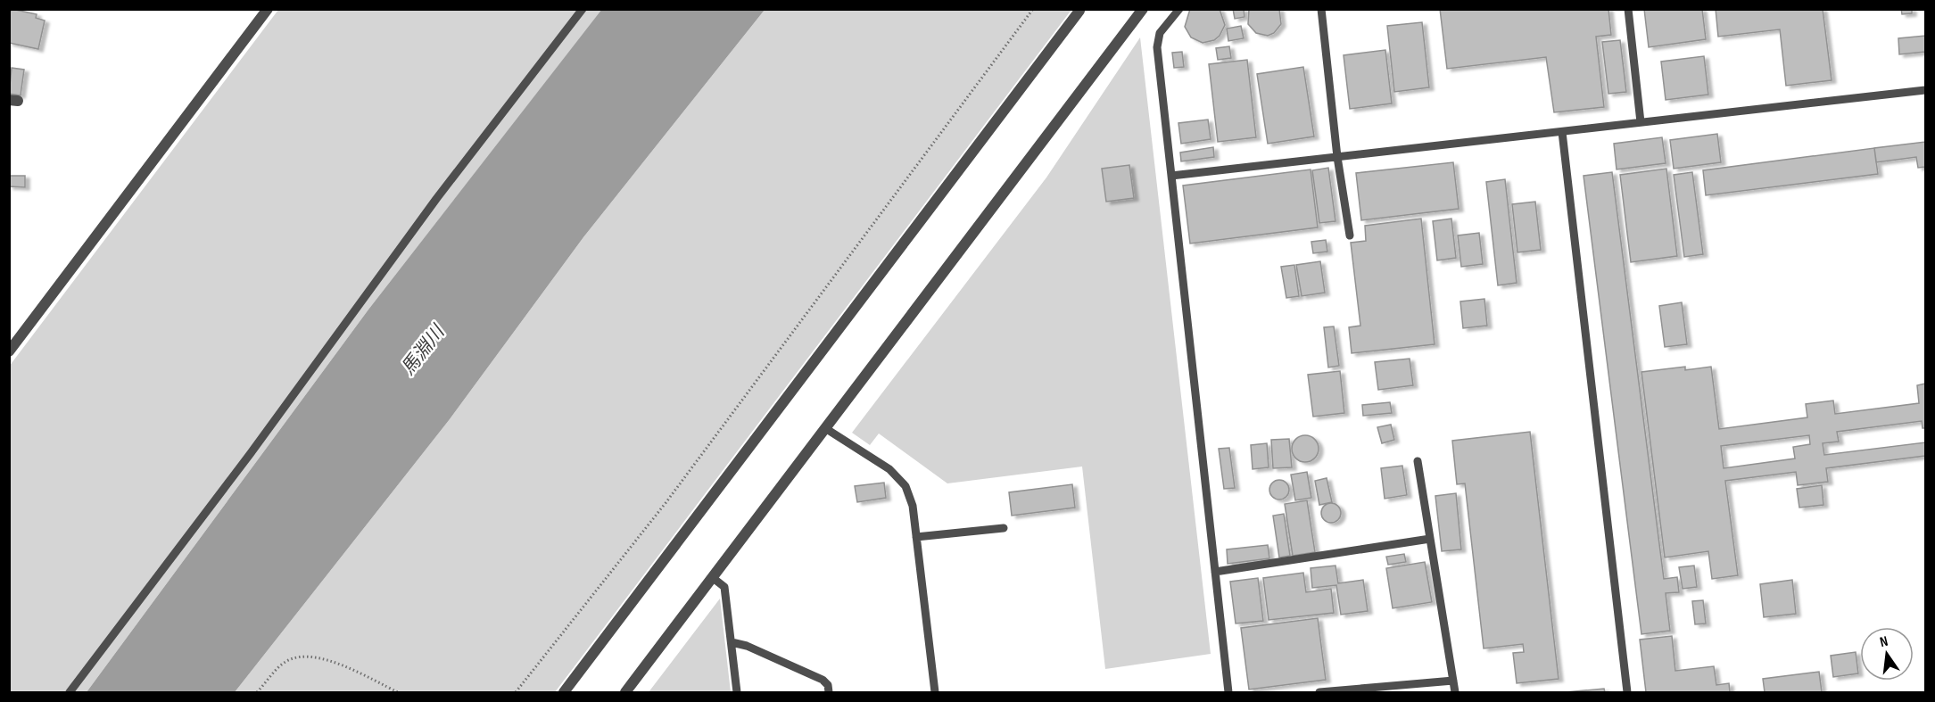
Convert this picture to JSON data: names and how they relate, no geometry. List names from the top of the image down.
{
  "water": ["馬淵川"],
  "north": "top"
}
